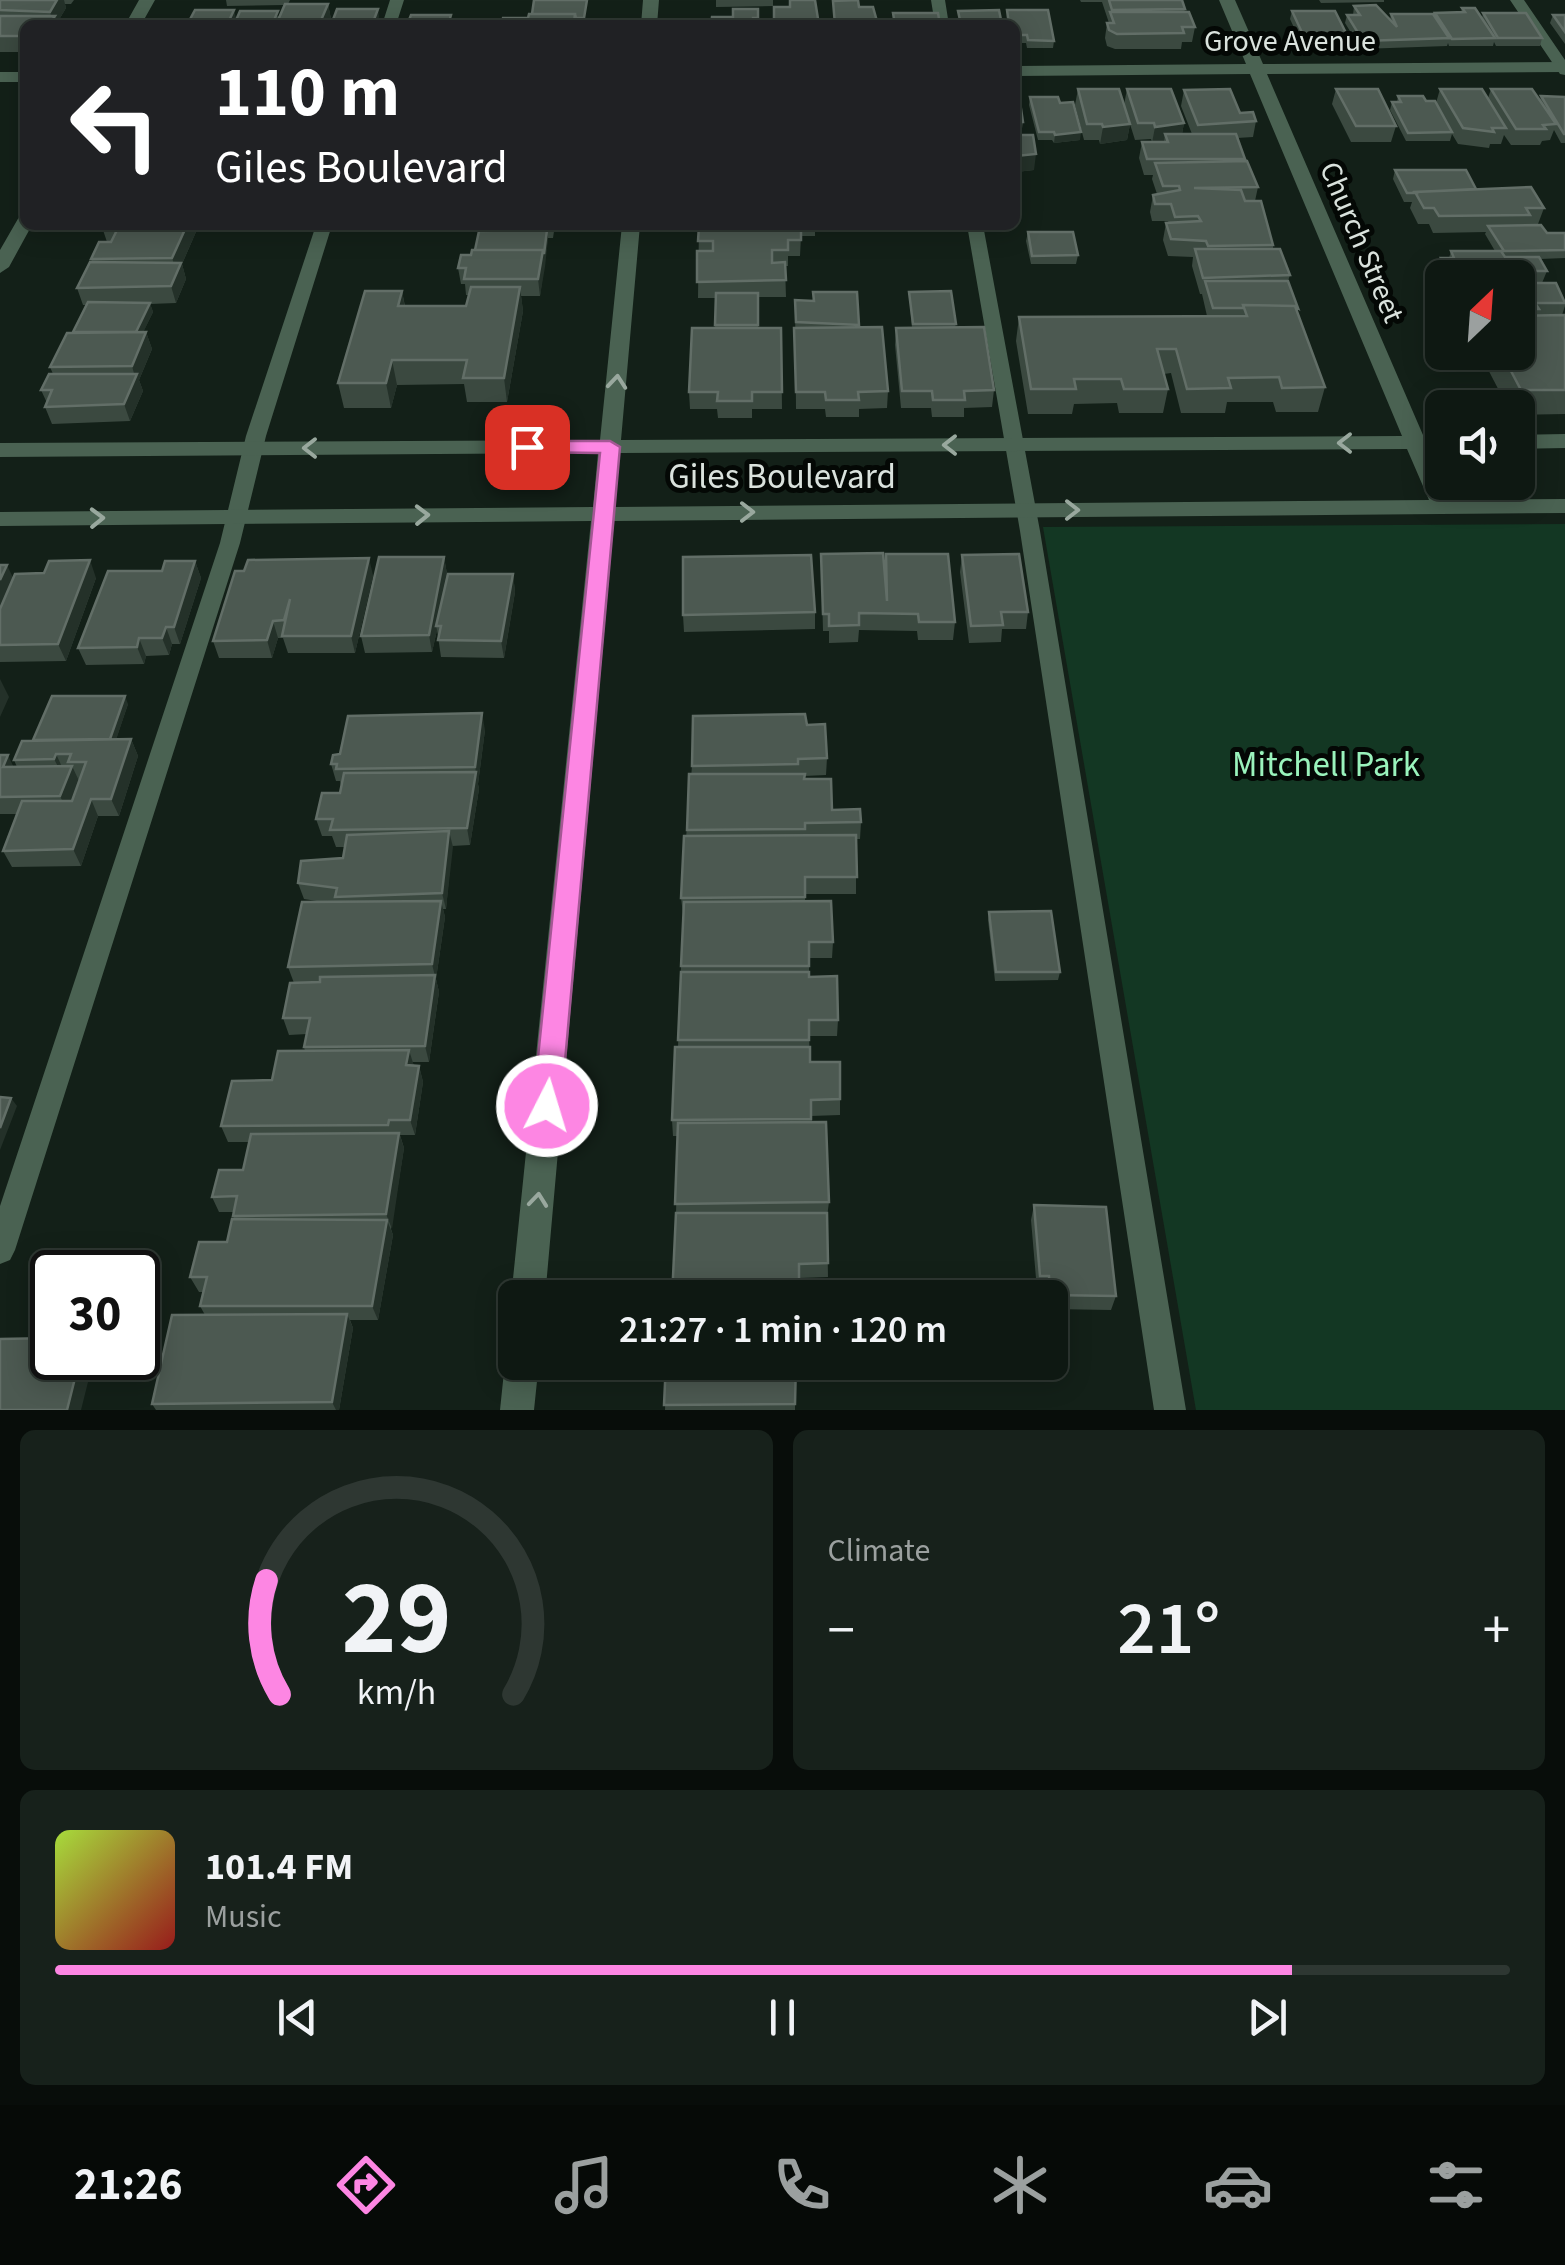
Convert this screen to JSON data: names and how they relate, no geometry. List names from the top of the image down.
{
  "streets": {
    "street": ["Grove Avenue", "Church Street", "Giles Boulevard"]
  },
  "crossings": [
    ["Grove Avenue", "Church Street"],
    ["Church Street", "Giles Boulevard"]
  ],
  "parks": ["Mitchell Park"],
  "north": "top right",
  "page": {
    "turn": ["110 m", "Giles Boulevard"],
    "limit": "30",
    "trip": "21:27 · 1 min · 120 m",
    "tile": "Climate",
    "heat": ["−", "21°", "+"],
    "song": ["101.4 FM", "Music"],
    "tabs": "21:26",
    "gauge": ["29", "km/h"]
  }
}
